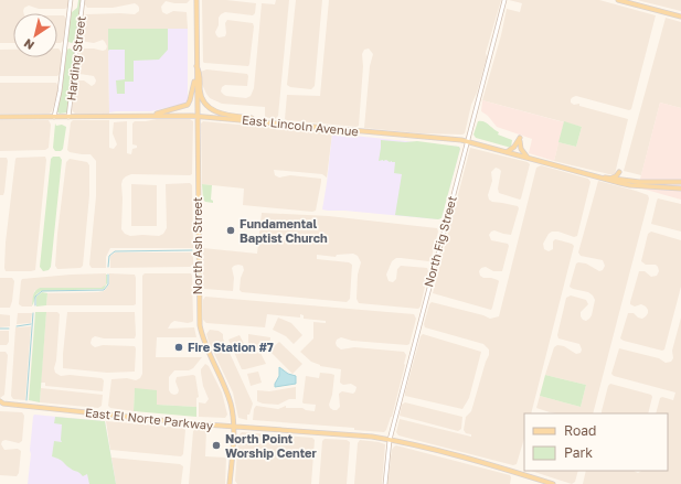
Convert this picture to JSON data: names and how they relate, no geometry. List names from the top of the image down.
{
  "streets": {
    "main road": ["East Lincoln Avenue", "North Ash Street", "East El Norte Parkway"],
    "street": ["Harding Street", "North Fig Street"]
  },
  "crossings": [
    ["Harding Street", "East Lincoln Avenue"],
    ["East Lincoln Avenue", "North Fig Street"],
    ["East Lincoln Avenue", "North Ash Street"],
    ["North Fig Street", "East El Norte Parkway"],
    ["North Ash Street", "East El Norte Parkway"]
  ],
  "places": ["Fundamental Baptist Church", "Fire Station #7", "North Point Worship Center"],
  "legend": ["Road", "Park"],
  "north": "bottom left"
}
